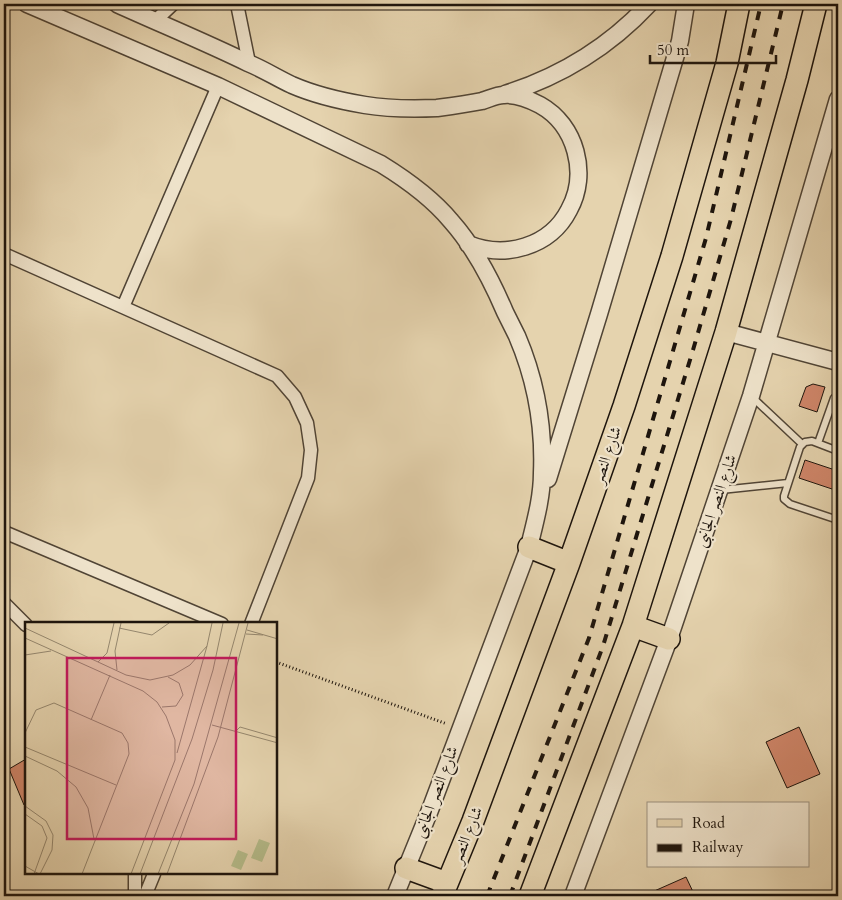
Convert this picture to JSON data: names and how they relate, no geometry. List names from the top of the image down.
{
  "streets": {
    "main road": ["شارع النصر"],
    "street": ["شارع النصر الجانبى"]
  },
  "legend": ["Road", "Railway"],
  "scale_bar": "50 m"
}
